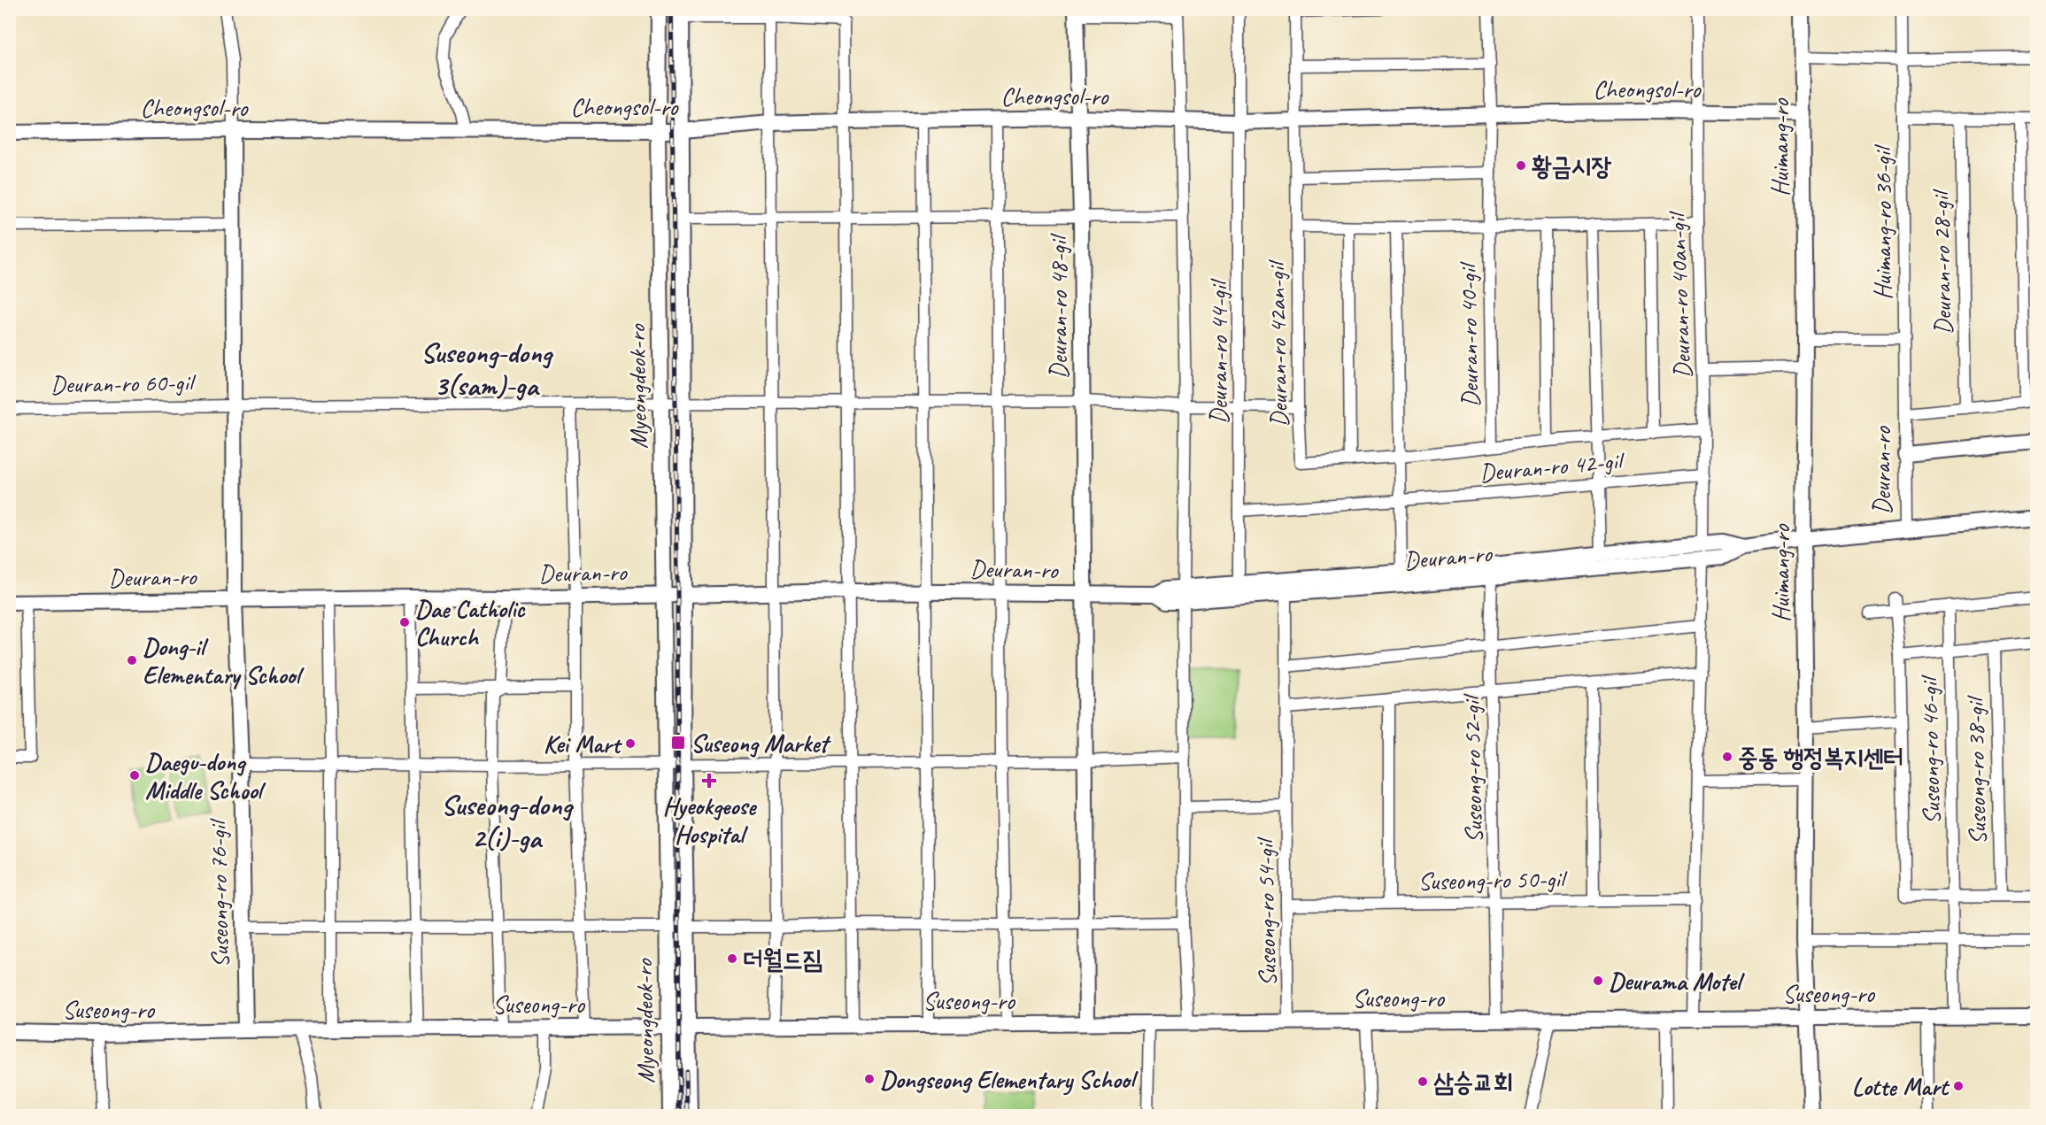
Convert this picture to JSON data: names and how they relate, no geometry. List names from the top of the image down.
{
  "streets": {
    "main road": [
      "Cheongsol-ro",
      "Huimang-ro",
      "Deuran-ro 48-gil",
      "Myeongdeok-ro",
      "Deuran-ro",
      "Suseong-ro 76-gil",
      "Suseong-ro"
    ],
    "street": [
      "Huimang-ro 36-gil",
      "Deuran-ro 28-gil",
      "Deuran-ro 40an-gil",
      "Deuran-ro 40-gil",
      "Deuran-ro 42an-gil",
      "Deuran-ro 44-gil",
      "Deuran-ro 60-gil",
      "Deuran-ro 42-gil",
      "Suseong-ro 46-gil",
      "Suseong-ro 52-gil",
      "Suseong-ro 38-gil",
      "Suseong-ro 50-gil",
      "Suseong-ro 54-gil"
    ]
  },
  "crossings": [
    ["Cheongsol-ro", "Huimang-ro"],
    ["Cheongsol-ro", "Deuran-ro 40an-gil"],
    ["Cheongsol-ro", "Deuran-ro 48-gil"],
    ["Cheongsol-ro", "Deuran-ro 42an-gil"],
    ["Cheongsol-ro", "Deuran-ro 44-gil"],
    ["Cheongsol-ro", "Myeongdeok-ro"],
    ["Huimang-ro", "Deuran-ro"],
    ["Huimang-ro", "Suseong-ro"],
    ["Huimang-ro 36-gil", "Deuran-ro 28-gil"],
    ["Deuran-ro 28-gil", "Deuran-ro"],
    ["Deuran-ro 48-gil", "Deuran-ro 60-gil"],
    ["Deuran-ro 48-gil", "Myeongdeok-ro"],
    ["Deuran-ro 48-gil", "Deuran-ro"],
    ["Deuran-ro 48-gil", "Suseong-ro"],
    ["Deuran-ro 44-gil", "Deuran-ro 42-gil"],
    ["Deuran-ro 44-gil", "Deuran-ro"],
    ["Deuran-ro 60-gil", "Myeongdeok-ro"],
    ["Myeongdeok-ro", "Deuran-ro"],
    ["Myeongdeok-ro", "Suseong-ro 76-gil"],
    ["Myeongdeok-ro", "Suseong-ro"],
    ["Deuran-ro", "Suseong-ro 52-gil"],
    ["Deuran-ro", "Suseong-ro 76-gil"],
    ["Deuran-ro", "Suseong-ro 54-gil"],
    ["Suseong-ro 46-gil", "Suseong-ro"],
    ["Suseong-ro 52-gil", "Suseong-ro 50-gil"],
    ["Suseong-ro 52-gil", "Suseong-ro"],
    ["Suseong-ro 50-gil", "Suseong-ro 54-gil"],
    ["Suseong-ro 76-gil", "Suseong-ro"],
    ["Suseong-ro 54-gil", "Suseong-ro"]
  ],
  "districts": ["Suseong-dong 3(sam)-ga", "Suseong-dong 2(i)-ga"],
  "places": {
    "other": [
      "황금시장",
      "Dae Catholic Church",
      "Dong-il Elementary School",
      "Kei Mart",
      "중동 행정복지센터",
      "Daegu-dong Middle School",
      "더월드짐",
      "Deurama Motel",
      "Dongseong Elementary School",
      "삼승교회",
      "Lotte Mart"
    ],
    "transit": ["Suseong Market"],
    "health": ["Hyeokgeose Hospital"]
  }
}
